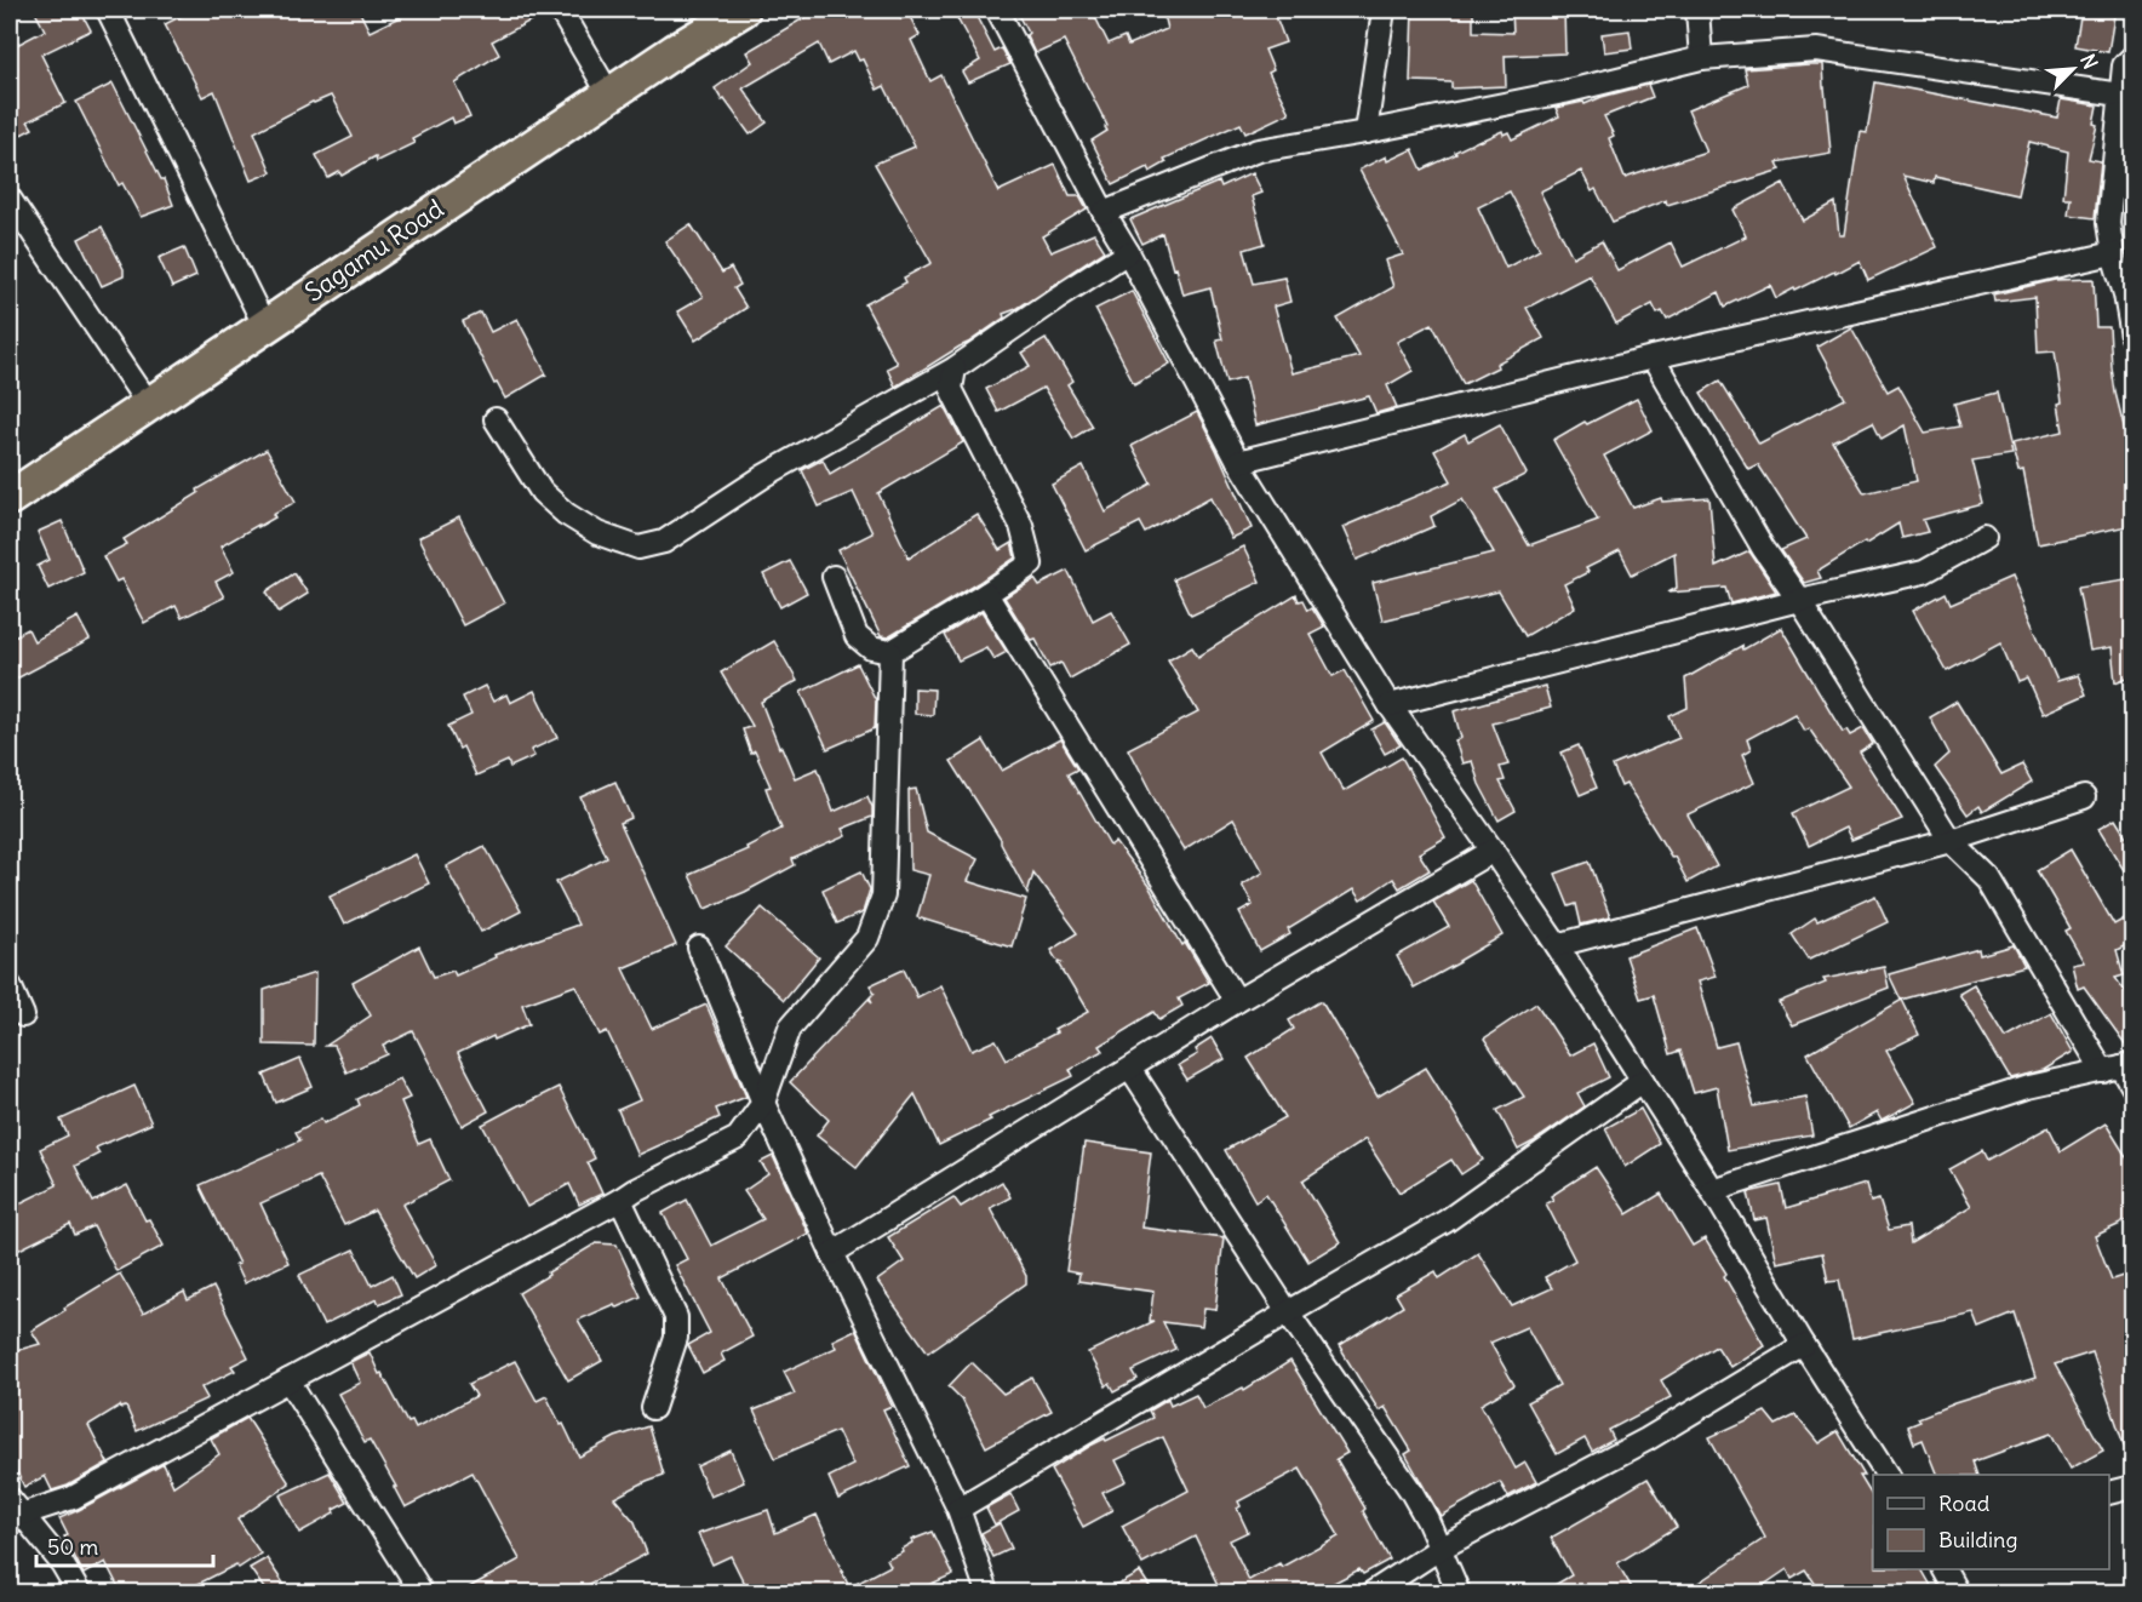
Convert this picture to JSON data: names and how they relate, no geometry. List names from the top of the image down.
{
  "streets": {
    "highway": ["Sagamu Road"]
  },
  "legend": ["Road", "Building"],
  "scale_bar": "50 m",
  "north": "top right"
}
